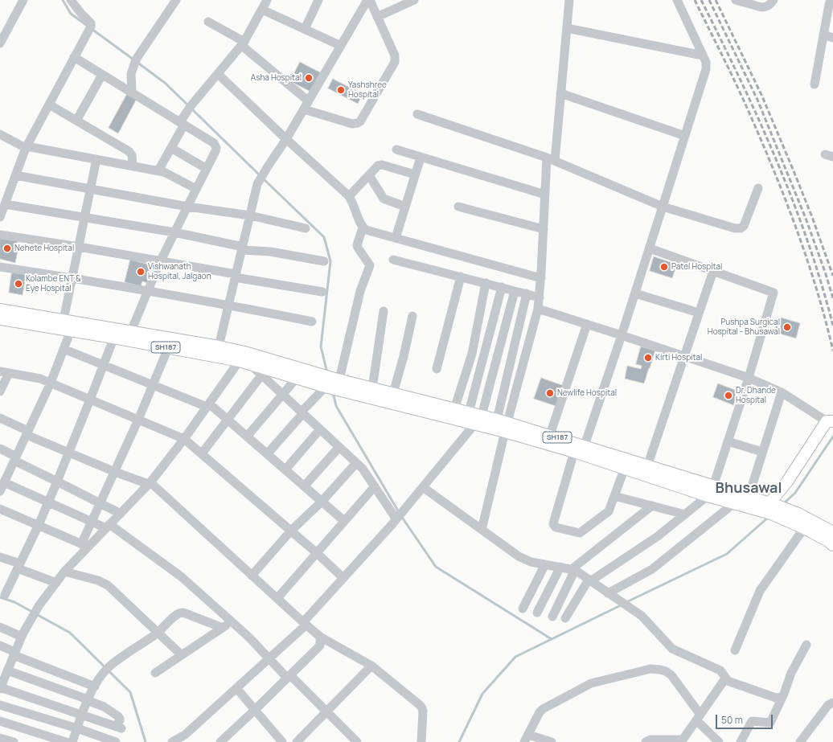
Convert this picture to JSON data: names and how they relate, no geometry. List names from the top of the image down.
{
  "streets": {
    "main road": ["SH187"]
  },
  "districts": ["Bhusawal"],
  "places": [
    "Asha Hospital",
    "Yashshree Hospital",
    "Nehete Hospital",
    "Patel Hospital",
    "Vishwanath Hospital, Jalgaon",
    "Kolambe ENT & Eye Hospital",
    "Pushpa Surgical Hospital - Bhusawal",
    "Kirti Hospital",
    "Newlife Hospital",
    "Dr. Dhande Hospital"
  ],
  "scale_bar": "50 m"
}
